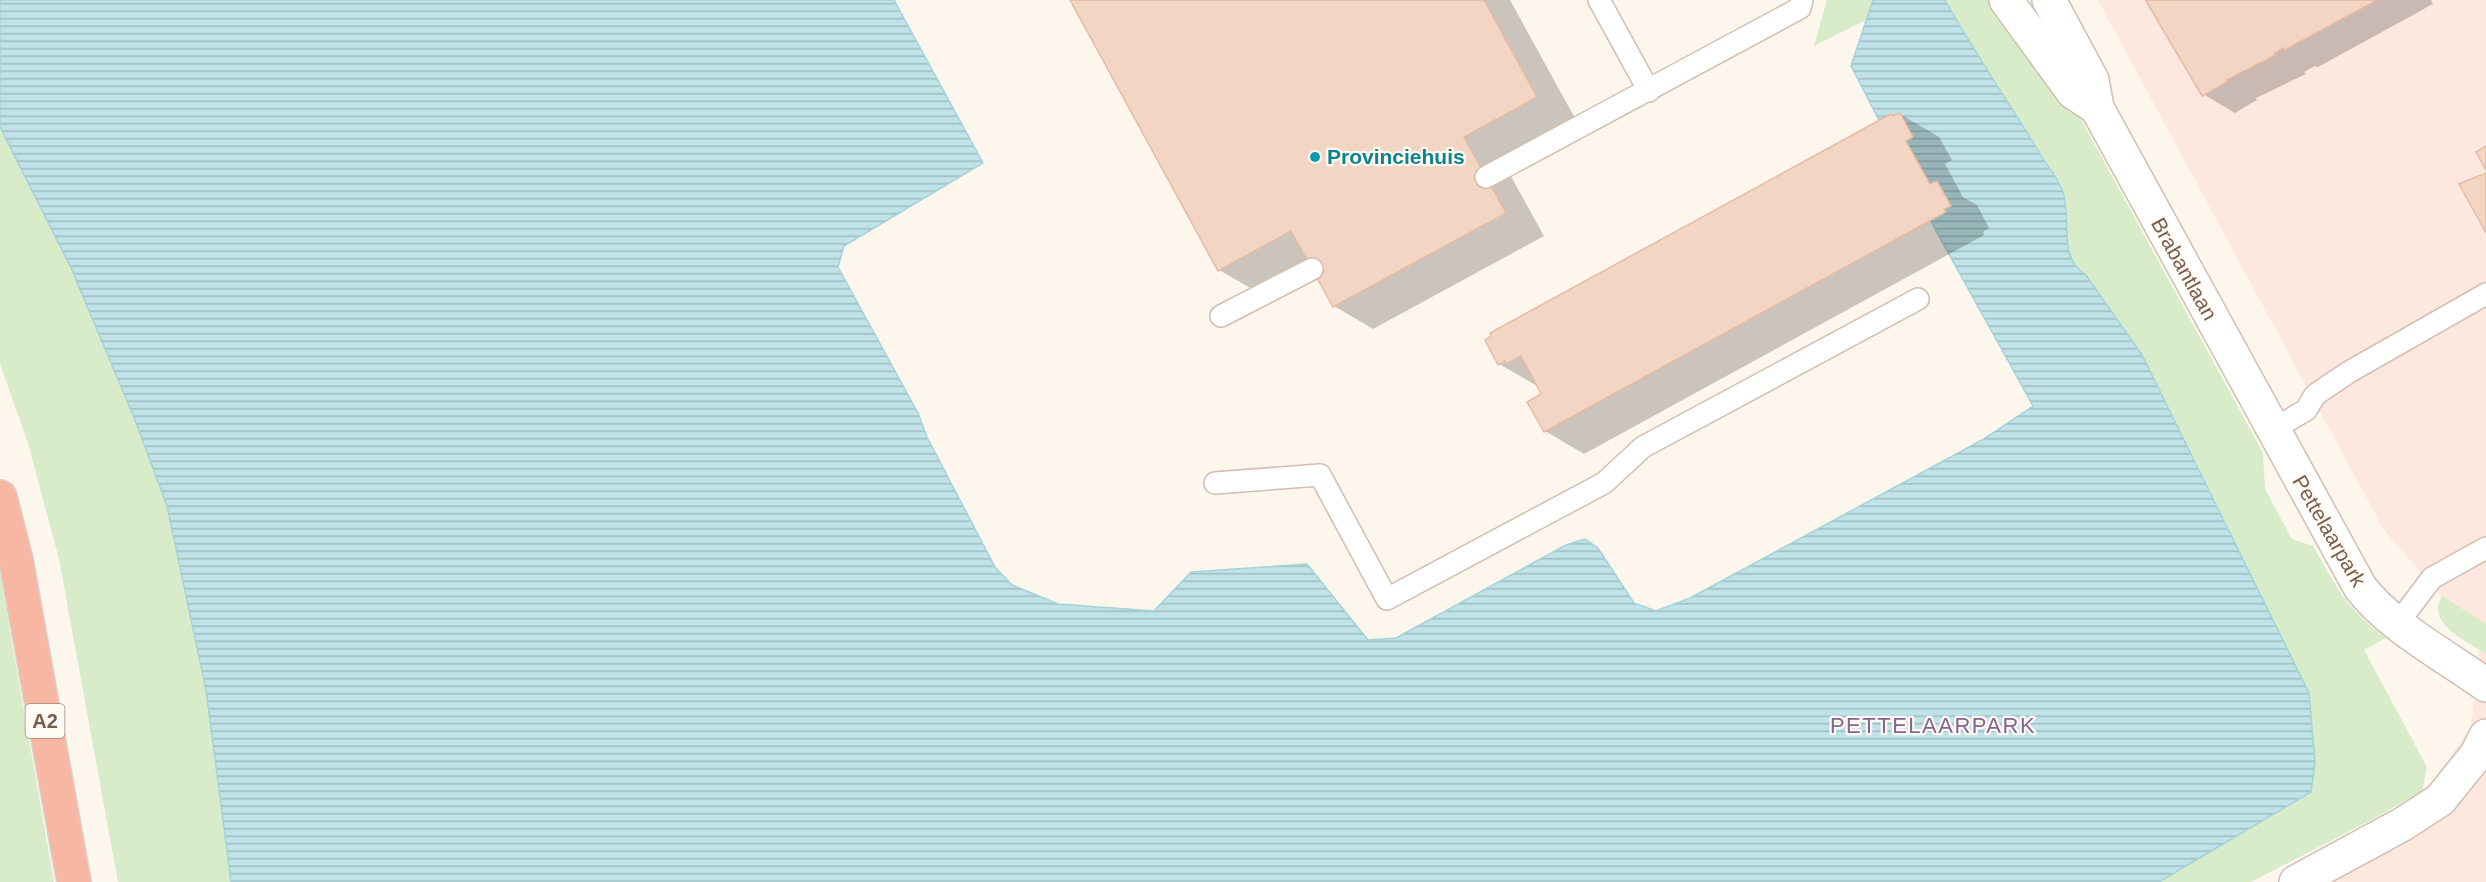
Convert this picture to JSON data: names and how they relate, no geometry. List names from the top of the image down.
{
  "streets": {
    "highway": ["A2"],
    "street": ["Brabantlaan", "Pettelaarpark"]
  },
  "crossings": [
    ["Brabantlaan", "Pettelaarpark"]
  ],
  "districts": ["PETTELAARPARK"],
  "places": ["Provinciehuis"]
}
